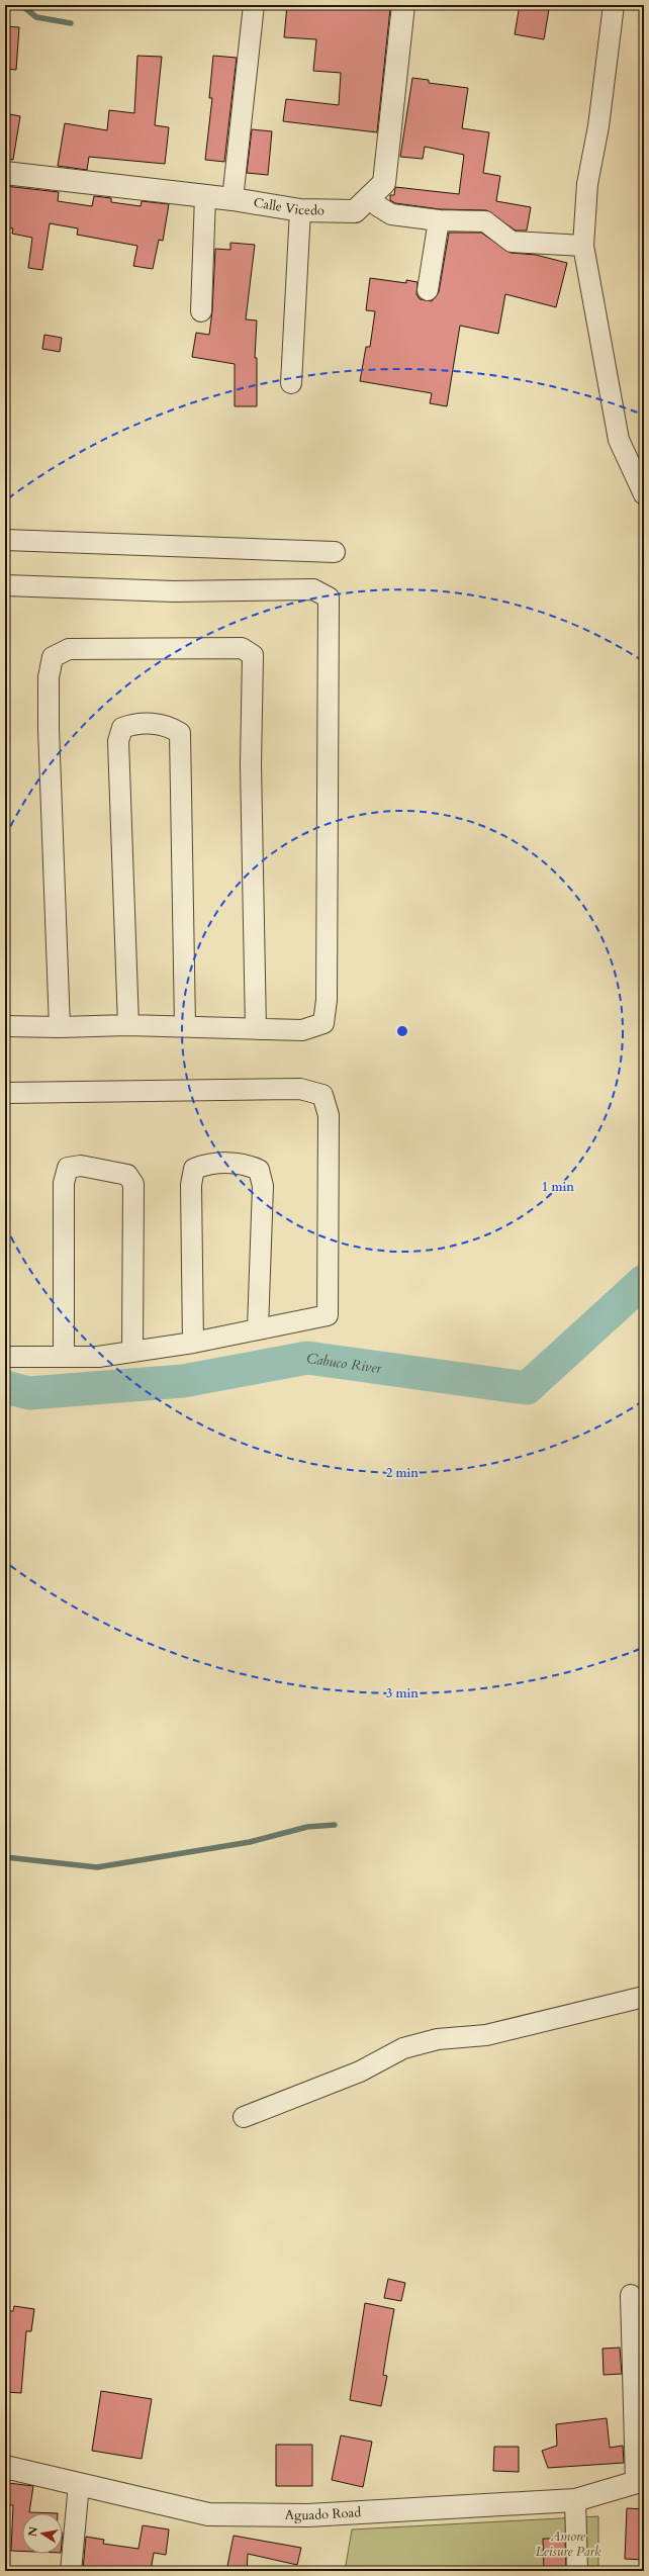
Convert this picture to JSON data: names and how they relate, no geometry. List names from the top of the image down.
{
  "streets": {
    "street": ["Calle Vicedo", "Aguado Road"]
  },
  "water": ["Cabuco River"],
  "parks": ["Amore Leisure Park"],
  "north": "left",
  "rings": ["1 min", "2 min", "3 min"]
}
